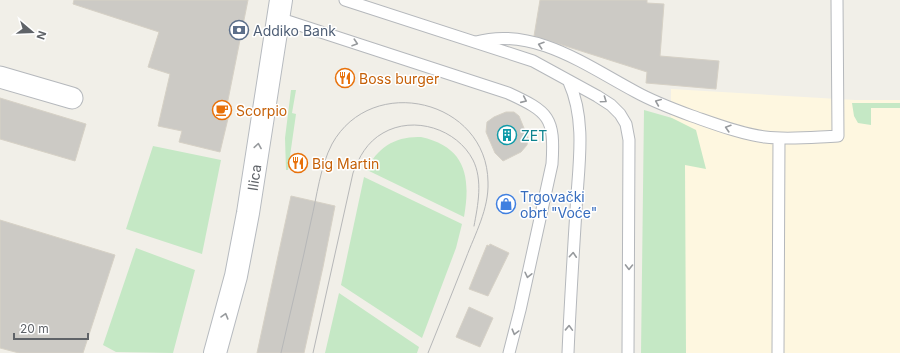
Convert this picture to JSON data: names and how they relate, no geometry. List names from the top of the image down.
{
  "streets": {
    "main road": ["Ilica"]
  },
  "one_way": ["Ilica"],
  "places": {
    "bank": ["Addiko Bank"],
    "restaurant": ["Boss burger", "Big Martin"],
    "cafe": ["Scorpio"],
    "building": ["ZET"],
    "shop": ["Trgovački obrt \"Voće\""]
  },
  "scale_bar": "20 m",
  "north": "right"
}
